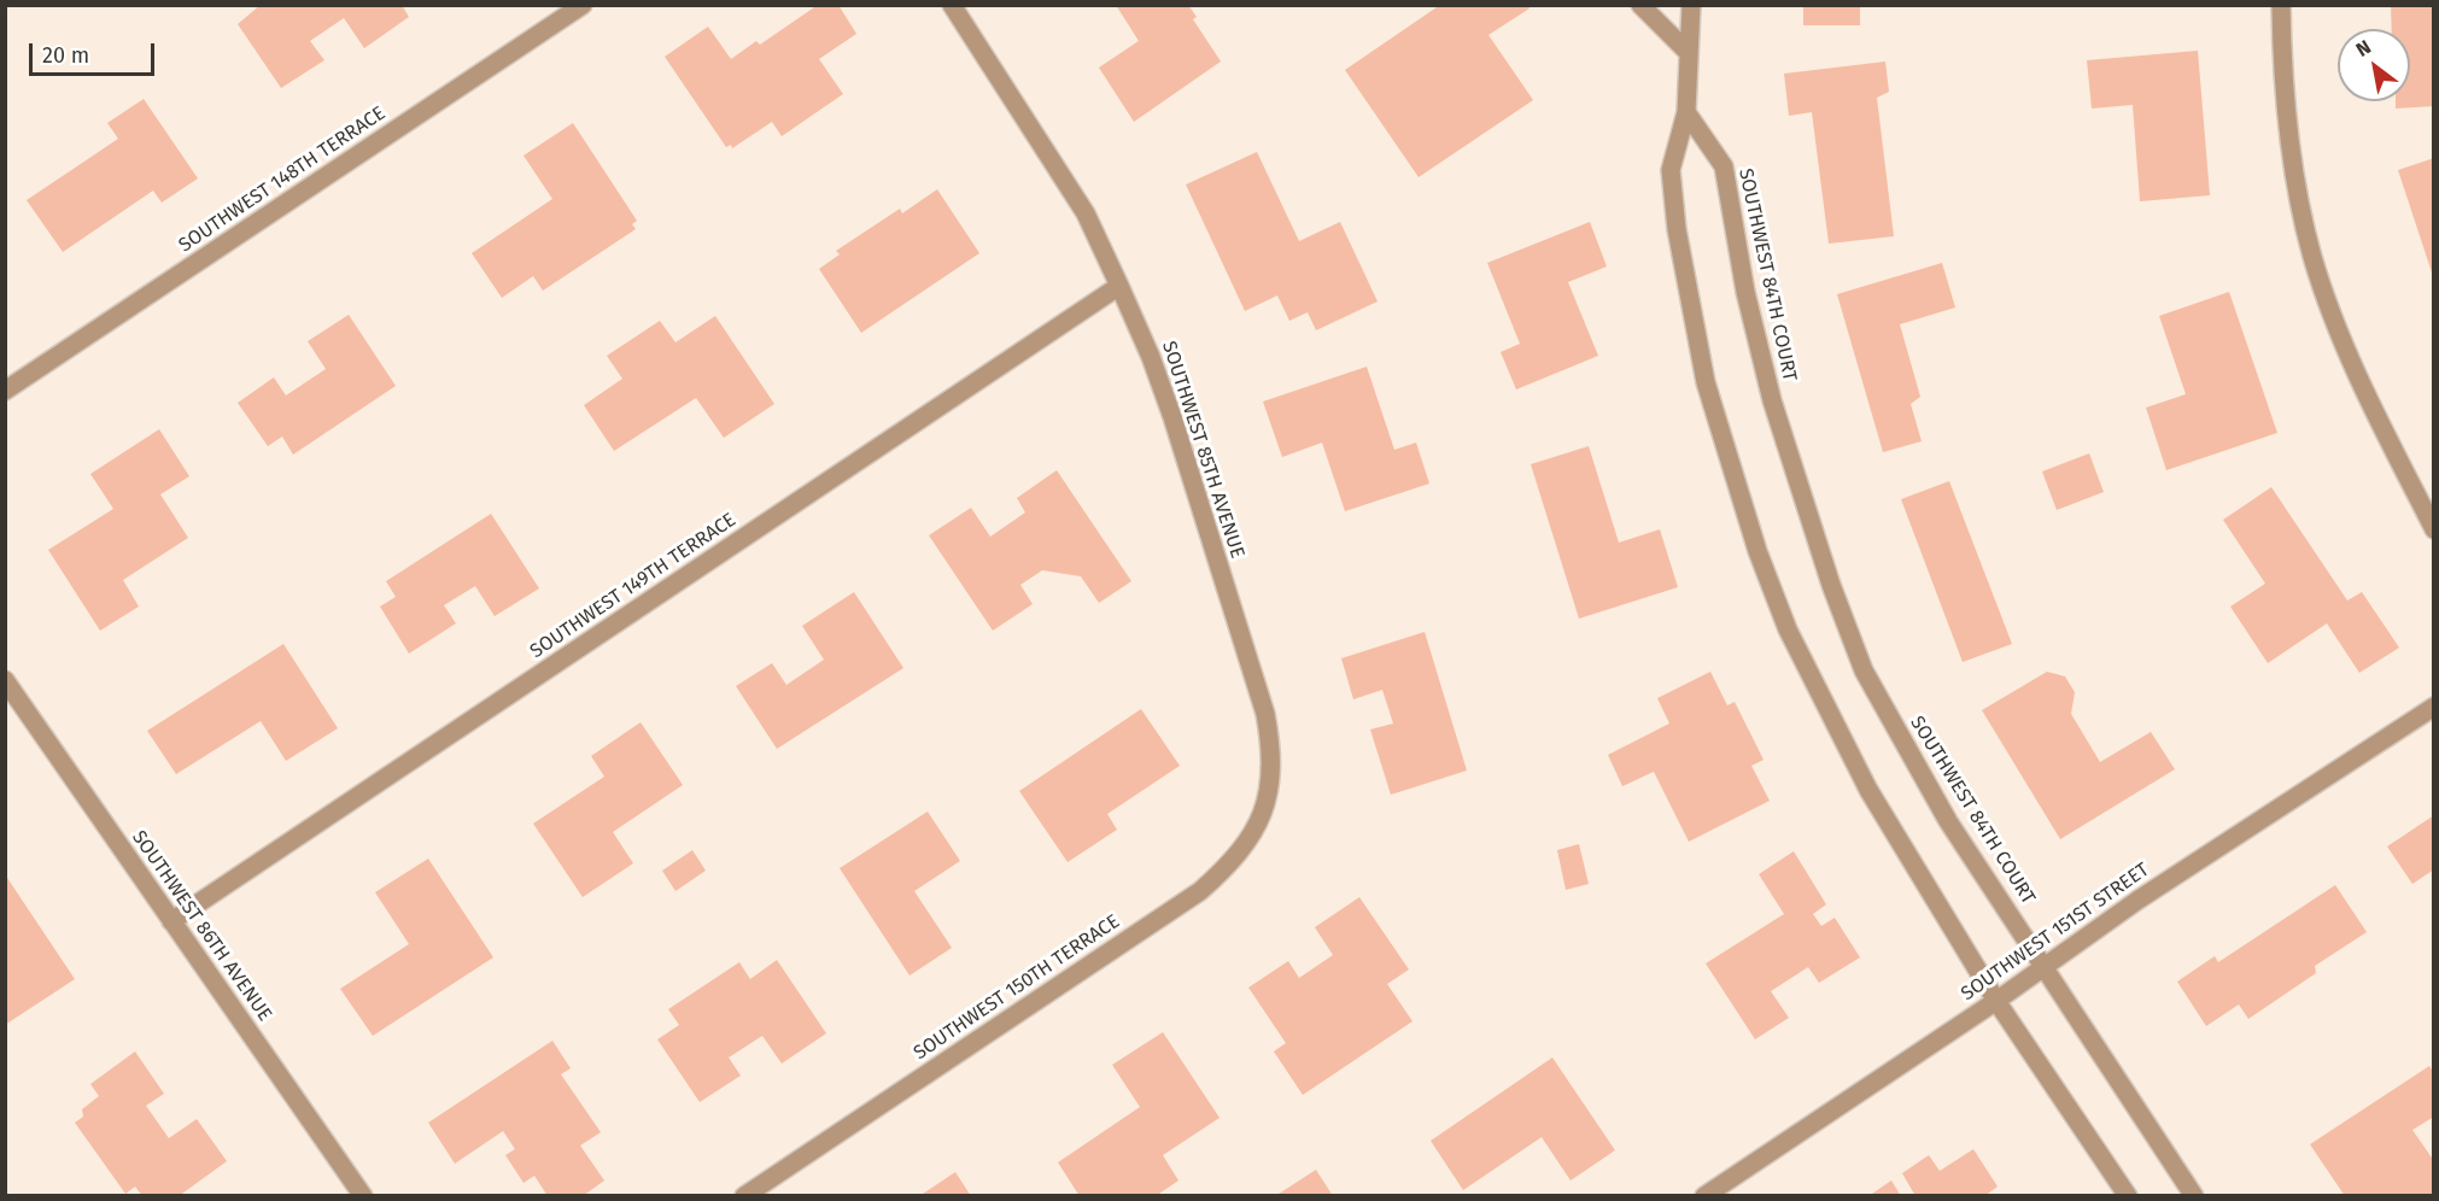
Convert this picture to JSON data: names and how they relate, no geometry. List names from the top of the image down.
{
  "streets": {
    "street": [
      "SOUTHWEST 148TH TERRACE",
      "SOUTHWEST 84TH COURT",
      "SOUTHWEST 85TH AVENUE",
      "SOUTHWEST 149TH TERRACE",
      "SOUTHWEST 86TH AVENUE",
      "SOUTHWEST 151ST STREET",
      "SOUTHWEST 150TH TERRACE"
    ]
  },
  "crossings": [
    ["SOUTHWEST 84TH COURT", "SOUTHWEST 151ST STREET"],
    ["SOUTHWEST 85TH AVENUE", "SOUTHWEST 149TH TERRACE"],
    ["SOUTHWEST 85TH AVENUE", "SOUTHWEST 150TH TERRACE"],
    ["SOUTHWEST 149TH TERRACE", "SOUTHWEST 86TH AVENUE"]
  ],
  "scale_bar": "20 m",
  "north": "top left"
}
